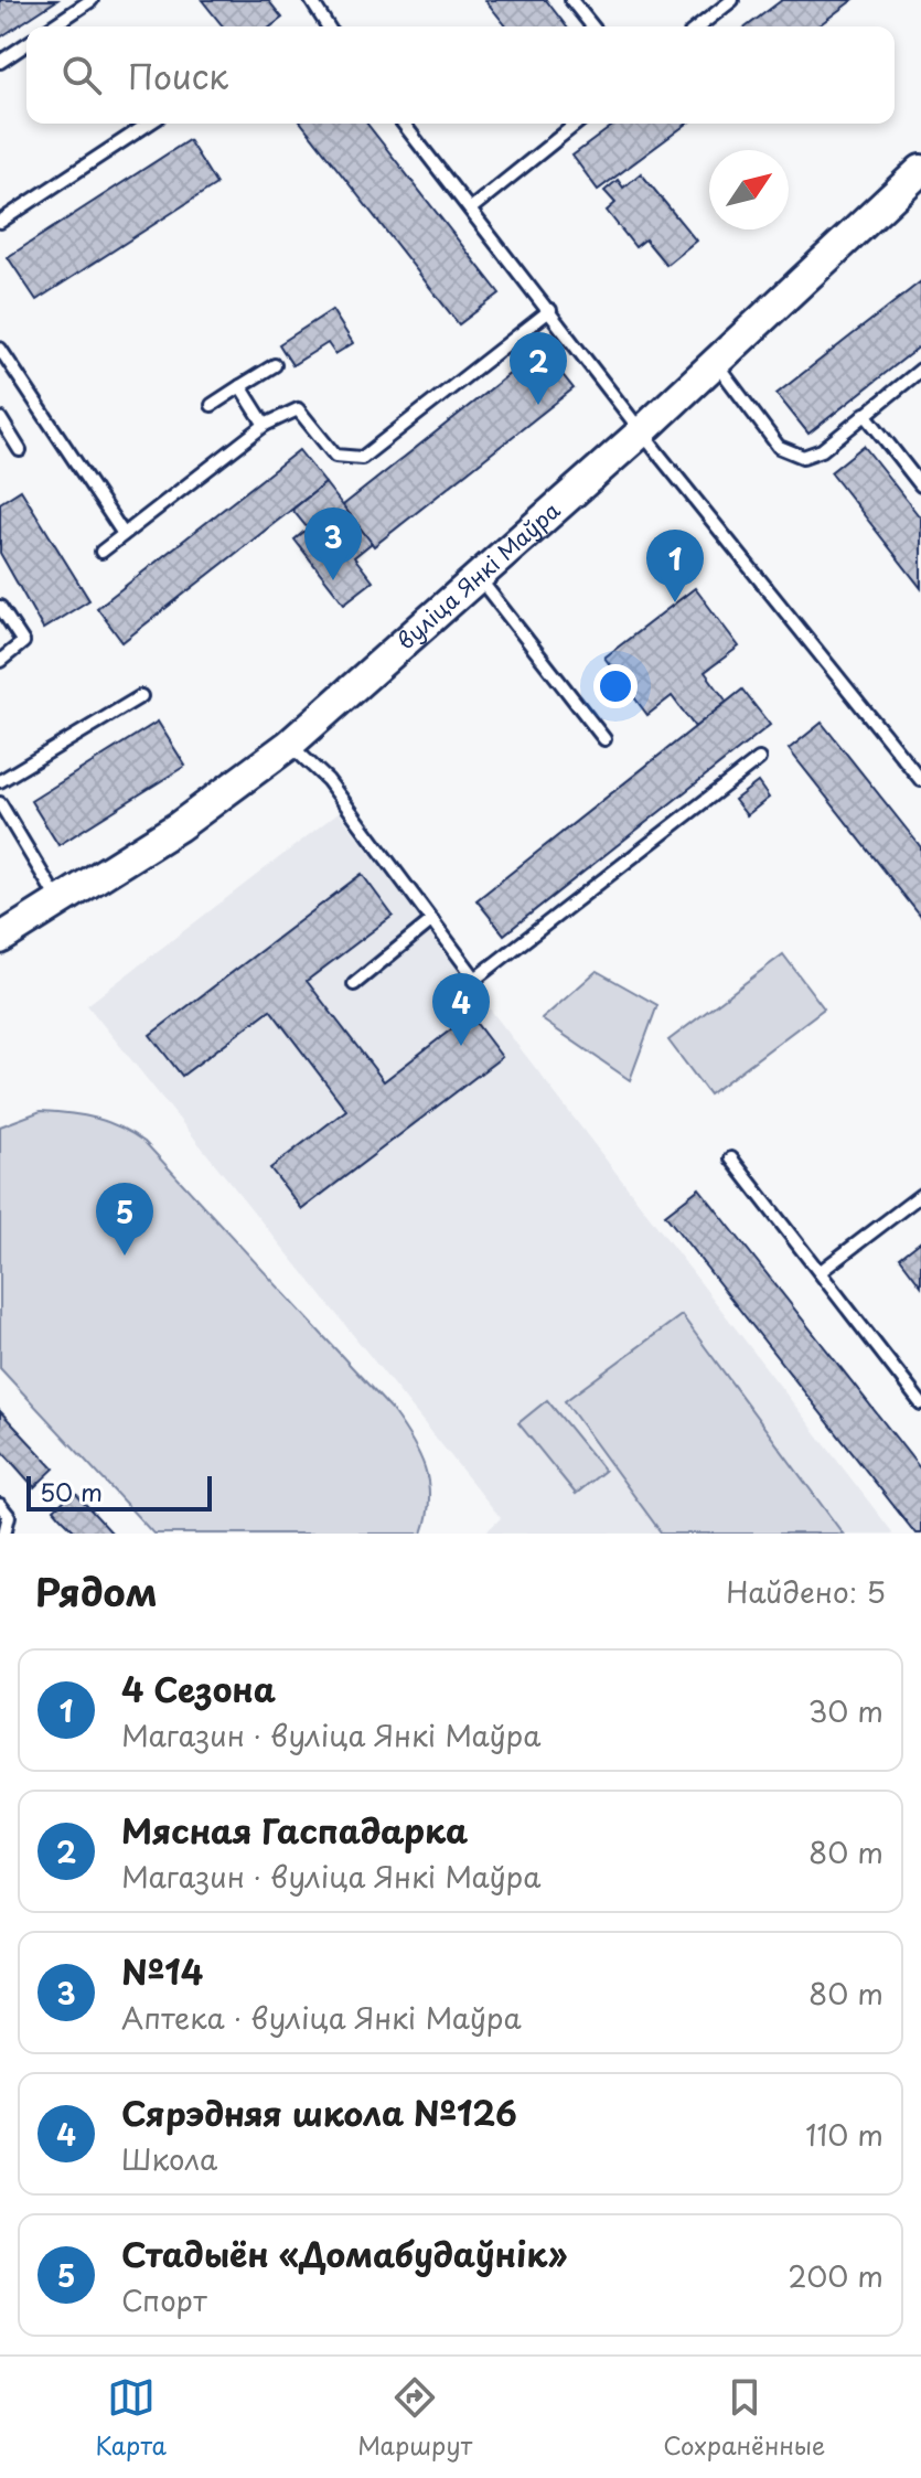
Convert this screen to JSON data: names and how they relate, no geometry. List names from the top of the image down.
{
  "streets": {
    "street": ["вуліца Янкі Маўра"]
  },
  "scale_bar": "50 m",
  "north": "top right",
  "page": {
    "search": "Поиск",
    "pins": [
      "2",
      "3",
      "1",
      "4",
      "5"
    ],
    "scale": "50 m",
    "heading": ["Рядом", "Найдено: 5"],
    "list": [
      {
        "mark": "1",
        "name": "4 Сезона",
        "note": "Магазин · вуліца Янкі Маўра",
        "value": "30 m"
      },
      {
        "mark": "2",
        "name": "Мясная Гаспадарка",
        "note": "Магазин · вуліца Янкі Маўра",
        "value": "80 m"
      },
      {
        "mark": "3",
        "name": "№14",
        "note": "Аптека · вуліца Янкі Маўра",
        "value": "80 m"
      },
      {
        "mark": "4",
        "name": "Сярэдняя школа №126",
        "note": "Школа",
        "value": "110 m"
      },
      {
        "mark": "5",
        "name": "Стадыён «Домабудаўнік»",
        "note": "Спорт",
        "value": "200 m"
      }
    ],
    "nav": ["Карта", "Маршрут", "Сохранённые"]
  }
}
